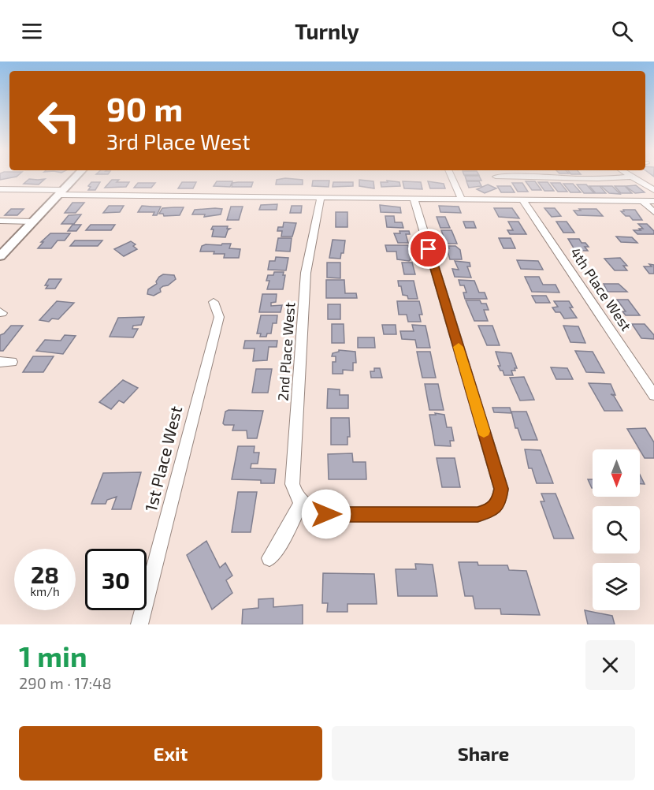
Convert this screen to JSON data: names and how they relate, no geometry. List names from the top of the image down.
{
  "streets": {
    "street": ["4th Place West", "2nd Place West", "1st Place West"]
  },
  "north": "bottom",
  "page": {
    "header": "Turnly",
    "turn": ["90 m", "3rd Place West"],
    "speed": "28 km/h",
    "limit": "30",
    "heading": ["1 min", "290 m · 17:48"],
    "buttons": ["Exit", "Share"]
  }
}
